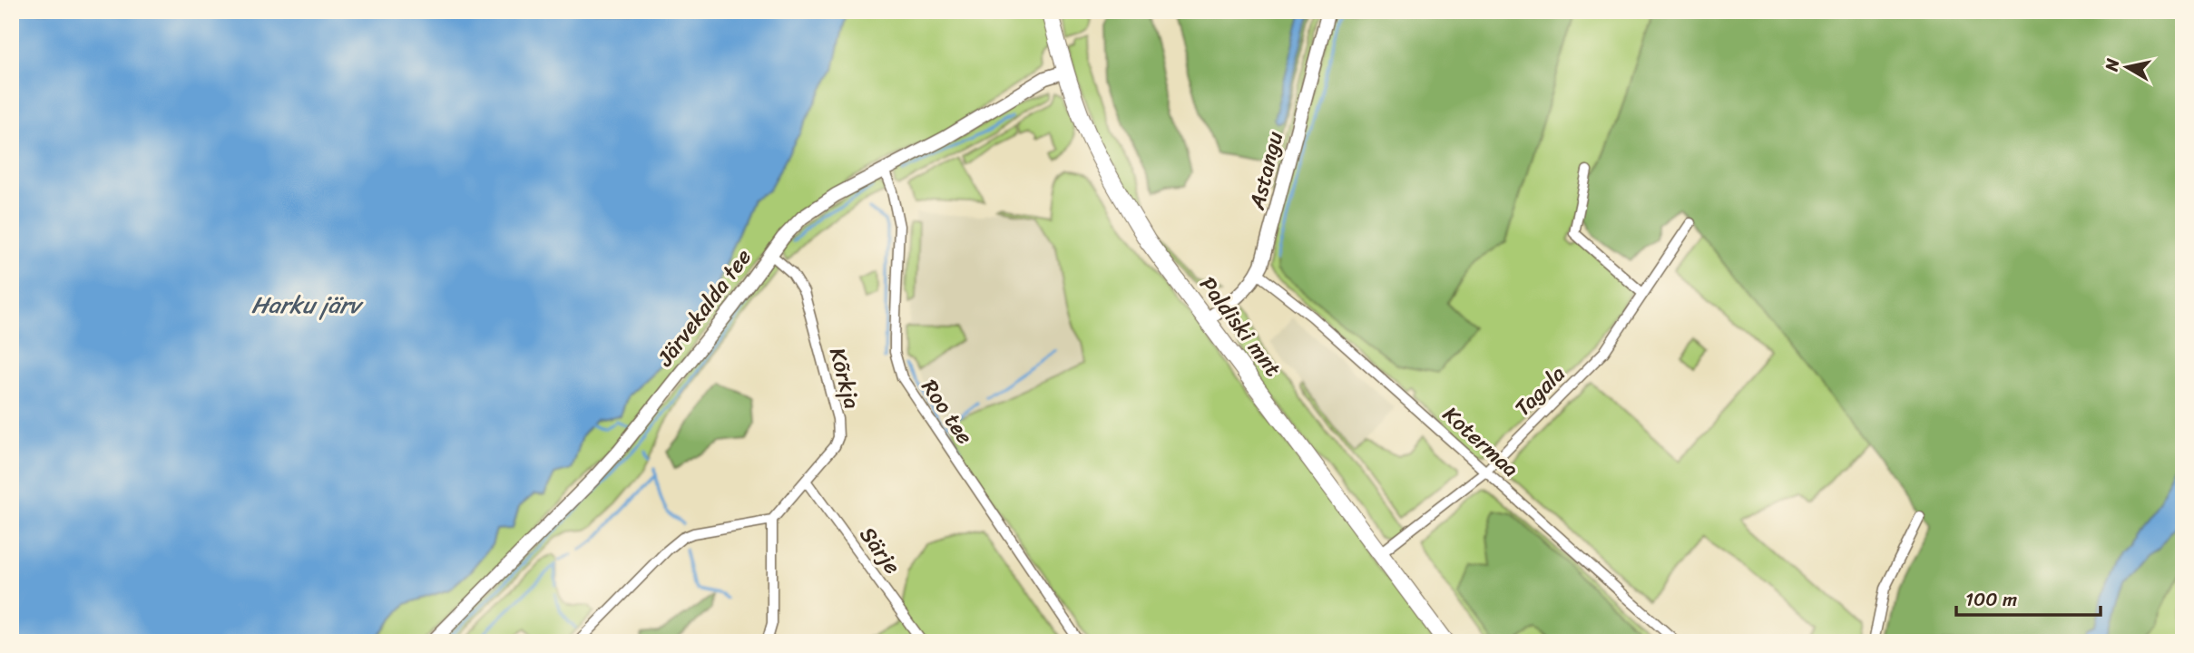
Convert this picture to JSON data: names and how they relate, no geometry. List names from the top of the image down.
{
  "streets": {
    "main road": ["Paldiski mnt"],
    "street": [
      "Astangu",
      "Järvekalda tee",
      "Kõrkja",
      "Tagala",
      "Roo tee",
      "Kotermaa",
      "Särje"
    ]
  },
  "crossings": [
    ["Astangu", "Paldiski mnt"],
    ["Astangu", "Kotermaa"],
    ["Järvekalda tee", "Paldiski mnt"],
    ["Järvekalda tee", "Kõrkja"],
    ["Järvekalda tee", "Roo tee"],
    ["Paldiski mnt", "Tagala"],
    ["Kõrkja", "Särje"],
    ["Tagala", "Kotermaa"]
  ],
  "water": ["Harku järv"],
  "scale_bar": "100 m",
  "north": "left"
}
